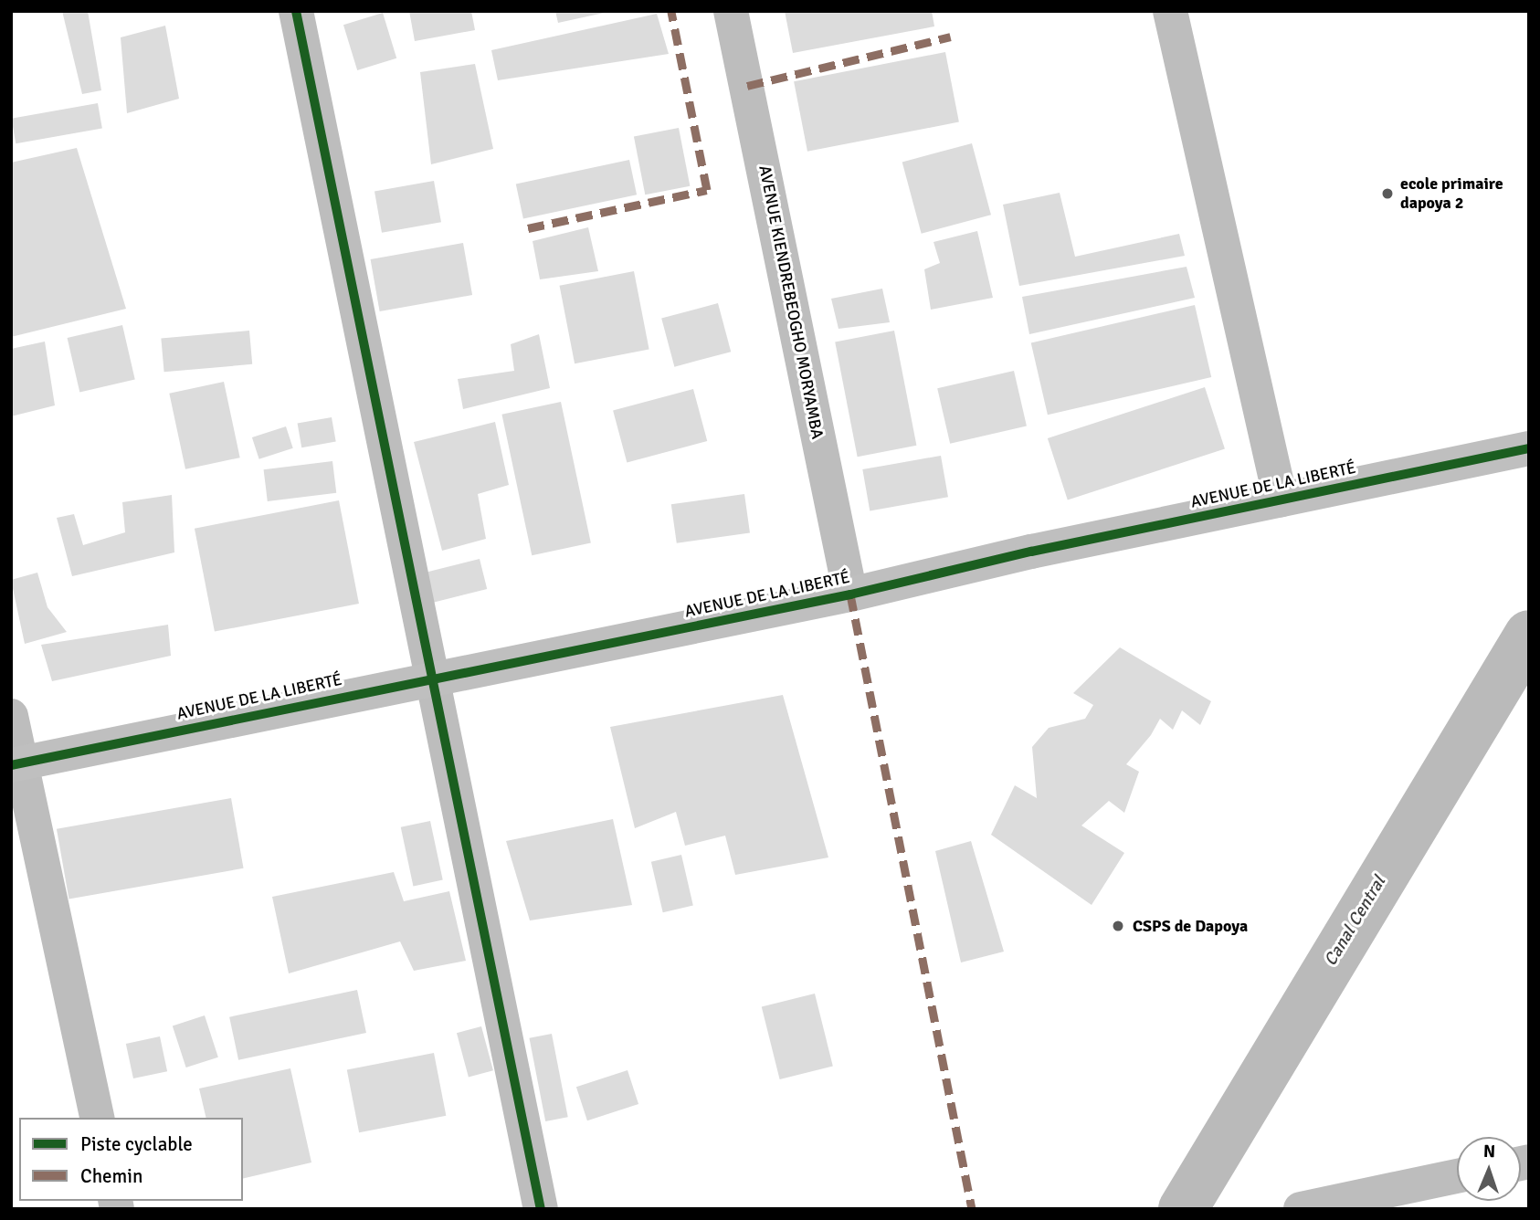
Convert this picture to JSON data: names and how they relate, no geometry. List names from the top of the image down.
{
  "streets": {
    "main road": ["AVENUE DE LA LIBERTÉ"],
    "street": ["AVENUE KIENDREBEOGHO MORYAMBA"]
  },
  "crossings": [
    ["AVENUE KIENDREBEOGHO MORYAMBA", "AVENUE DE LA LIBERTÉ"]
  ],
  "water": ["Canal Central"],
  "places": ["ecole primaire dapoya 2", "CSPS de Dapoya"],
  "legend": ["Piste cyclable", "Chemin"],
  "north": "top"
}
